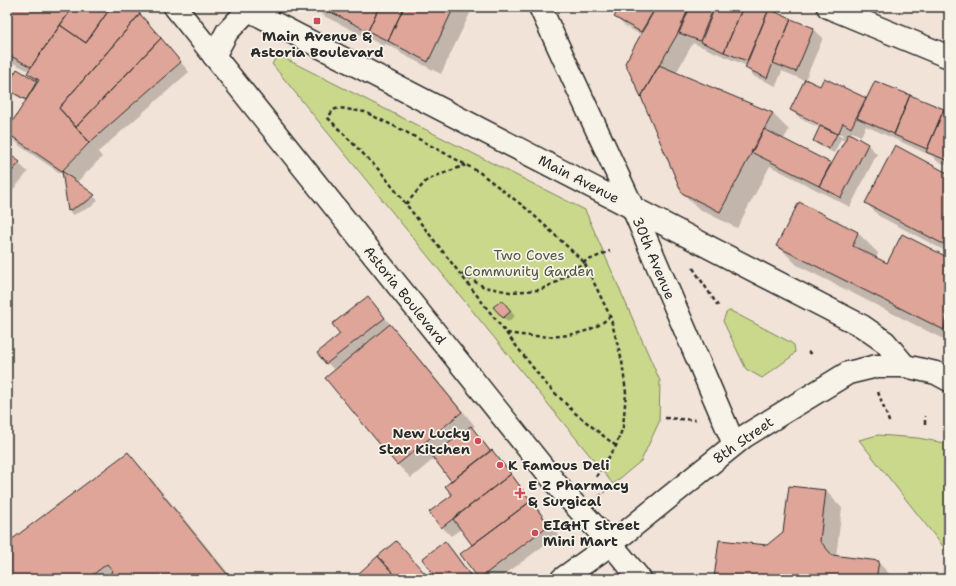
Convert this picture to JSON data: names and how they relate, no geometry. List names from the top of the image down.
{
  "streets": {
    "street": [
      "Main Avenue",
      "30th Avenue",
      "Astoria Boulevard",
      "8th Street"
    ]
  },
  "crossings": [
    ["Main Avenue", "30th Avenue"],
    ["Main Avenue", "8th Street"],
    ["30th Avenue", "8th Street"],
    ["Astoria Boulevard", "8th Street"]
  ],
  "parks": ["Two Coves Community Garden"],
  "places": {
    "transit": ["Main Avenue & Astoria Boulevard"],
    "other": ["New Lucky Star Kitchen", "K Famous Deli", "EIGHT Street Mini Mart"],
    "health": ["E Z Pharmacy & Surgical"]
  }
}
